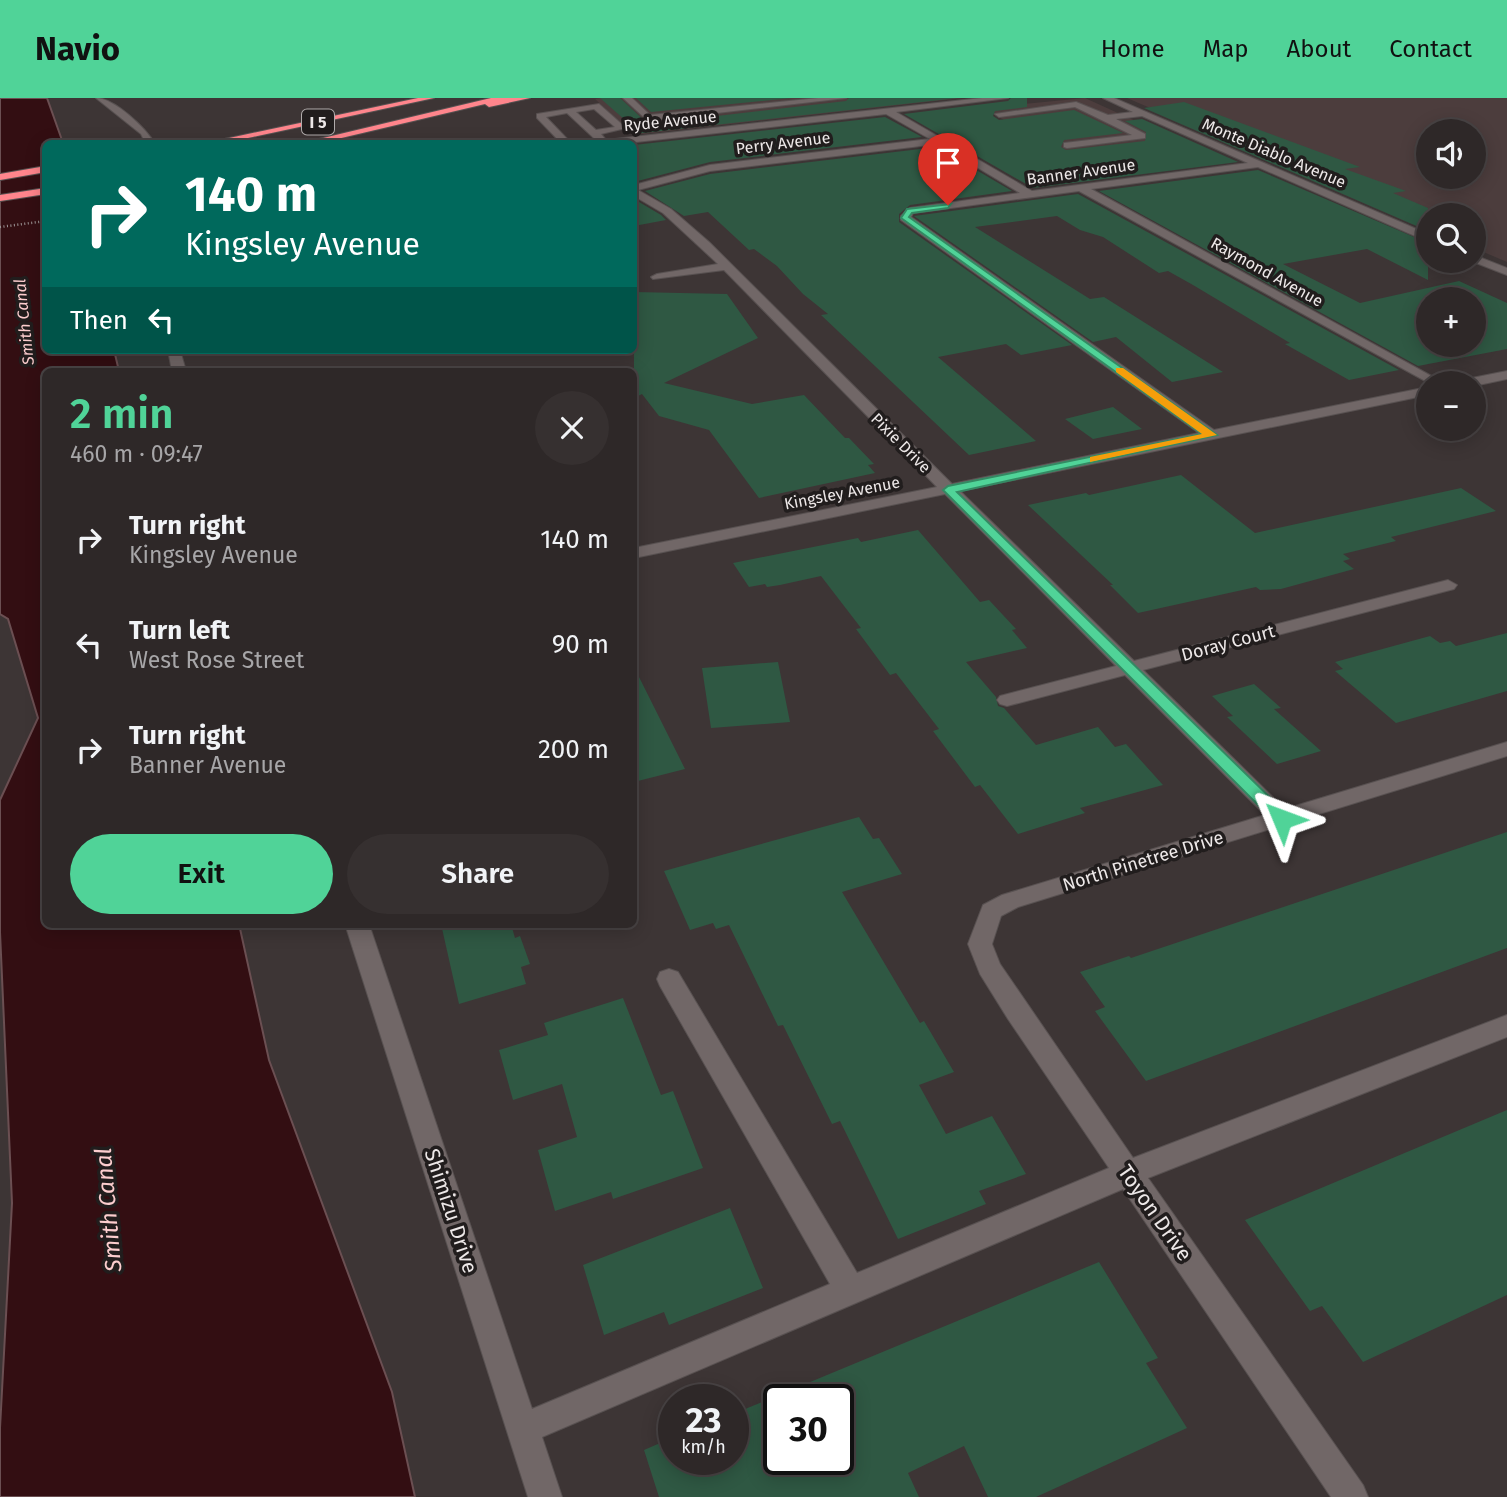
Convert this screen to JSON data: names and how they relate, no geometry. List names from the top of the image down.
{
  "streets": {
    "highway": ["I 5"],
    "street": [
      "Ryde Avenue",
      "Perry Avenue",
      "Monte Diablo Avenue",
      "Banner Avenue",
      "Raymond Avenue",
      "Pixie Drive",
      "Kingsley Avenue",
      "Doray Court",
      "North Pinetree Drive",
      "Shimizu Drive",
      "Toyon Drive"
    ]
  },
  "crossings": [
    ["Monte Diablo Avenue", "Banner Avenue"],
    ["Banner Avenue", "Raymond Avenue"],
    ["Banner Avenue", "Kingsley Avenue"],
    ["Pixie Drive", "Kingsley Avenue"],
    ["Pixie Drive", "Doray Court"],
    ["Pixie Drive", "North Pinetree Drive"],
    ["North Pinetree Drive", "Toyon Drive"]
  ],
  "water": ["Smith Canal"],
  "page": {
    "header": "Navio",
    "nav": [
      "Home",
      "Map",
      "About",
      "Contact"
    ],
    "map_buttons": ["+", "−"],
    "turn": ["140 m", "Kingsley Avenue"],
    "then": "Then",
    "heading": ["2 min", "460 m · 09:47"],
    "list": [
      {
        "name": "Turn right",
        "note": "Kingsley Avenue",
        "value": "140 m"
      },
      {
        "name": "Turn left",
        "note": "West Rose Street",
        "value": "90 m"
      },
      {
        "name": "Turn right",
        "note": "Banner Avenue",
        "value": "200 m"
      }
    ],
    "buttons": ["Exit", "Share"],
    "speed": "23 km/h",
    "limit": "30"
  }
}
